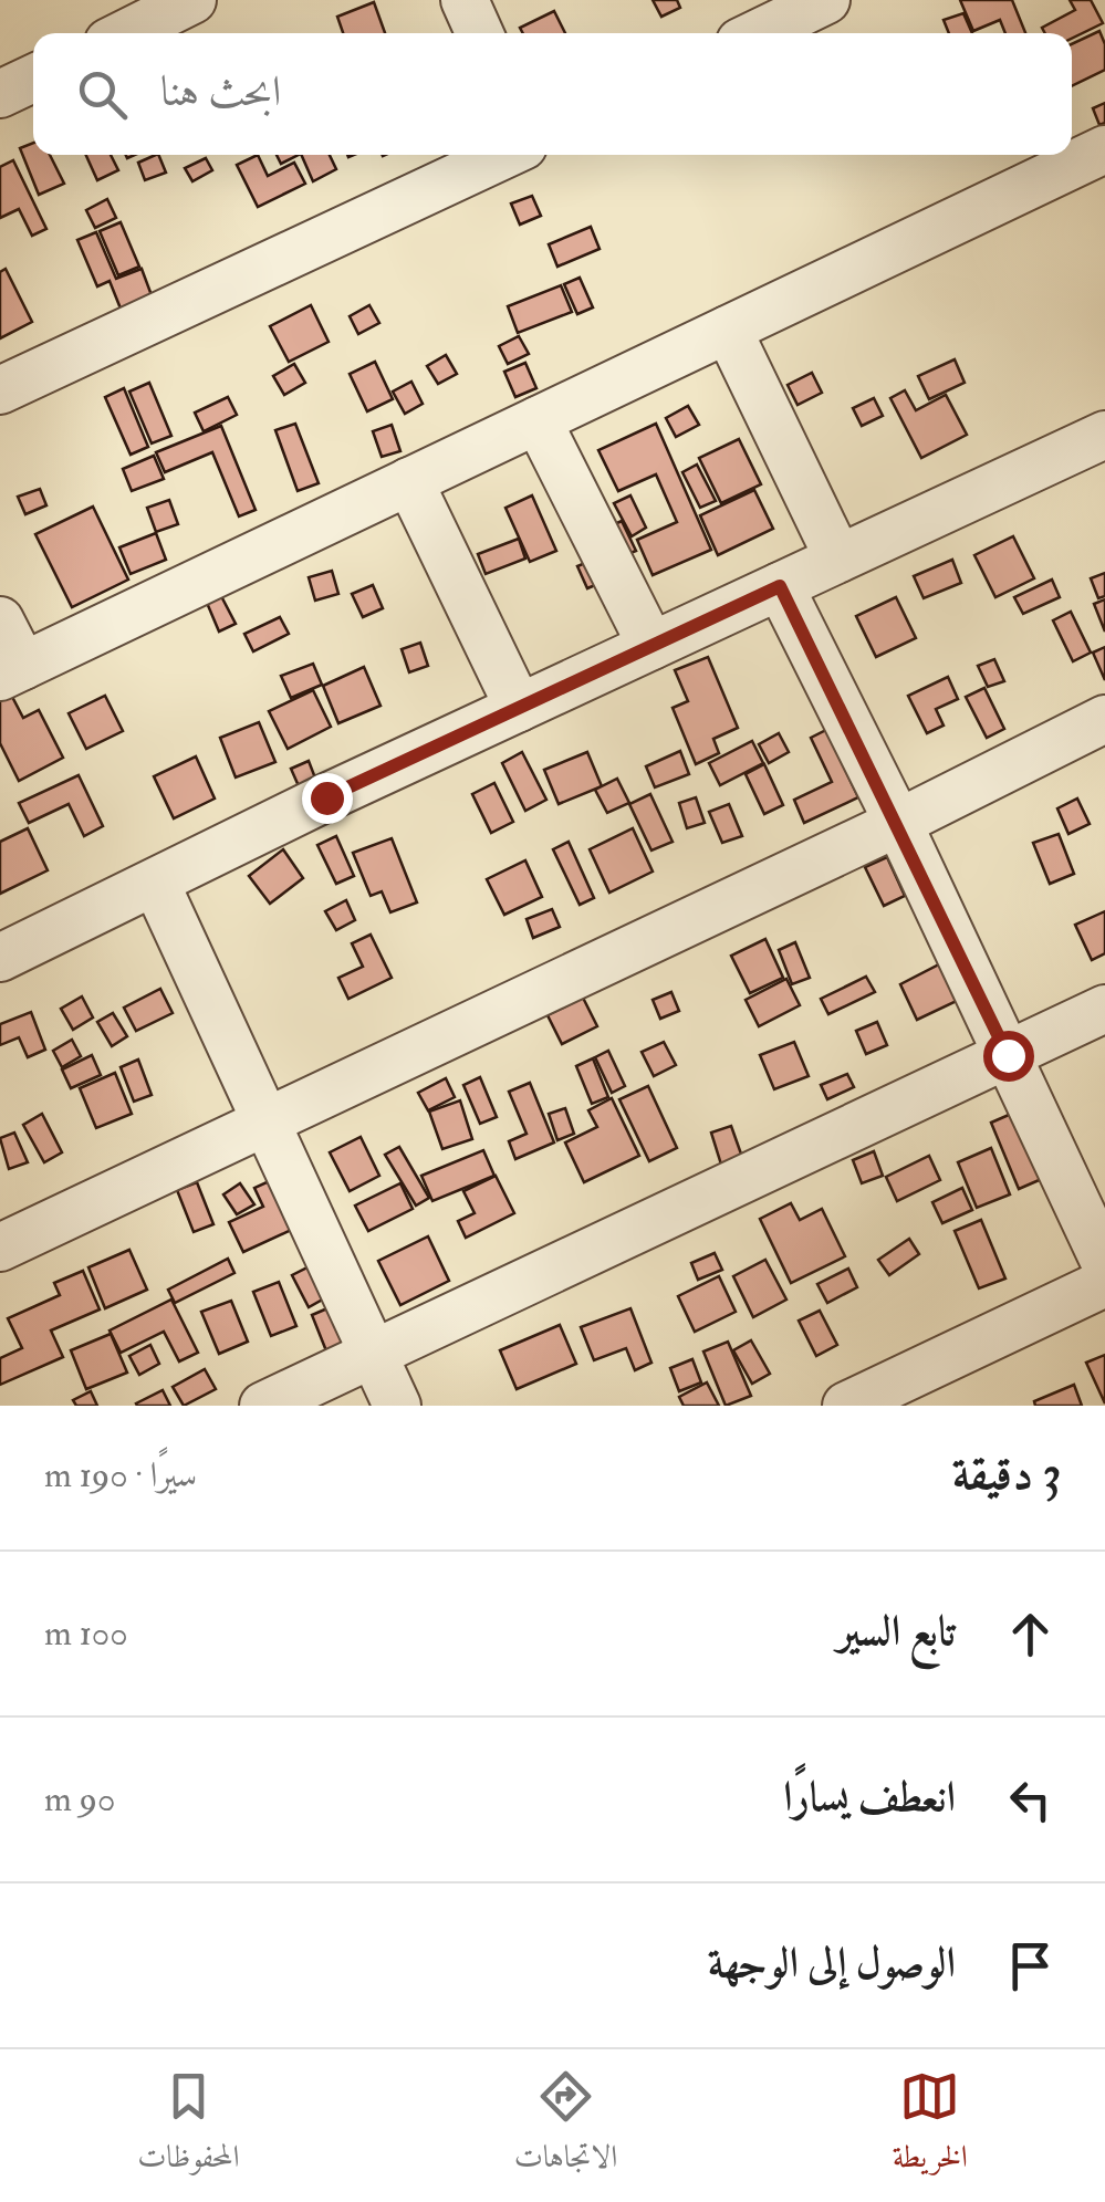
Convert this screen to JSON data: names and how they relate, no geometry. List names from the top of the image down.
{
  "page": {
    "search": "ابحث هنا",
    "heading": ["3 دقيقة", "سيرًا · 190 m"],
    "list": [
      ["تابع السير", "100 m"],
      ["انعطف يسارًا", "90 m"],
      "الوصول إلى الوجهة"
    ],
    "nav": ["الخريطة", "الاتجاهات", "المحفوظات"]
  }
}
